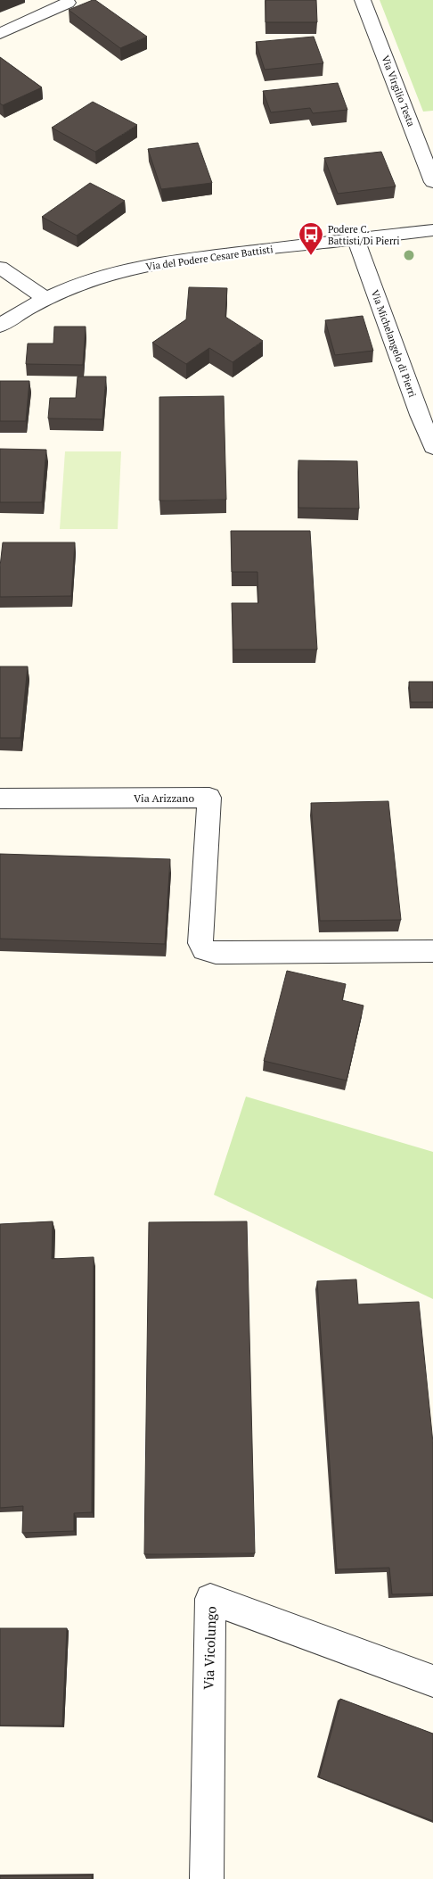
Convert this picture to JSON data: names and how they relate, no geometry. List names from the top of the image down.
{
  "streets": {
    "street": [
      "Via Virgilio Testa",
      "Via del Podere Cesare Battisti",
      "Via Michelangelo di Pierri",
      "Via Arizzano",
      "Via Vicolungo"
    ]
  },
  "crossings": [
    ["Via del Podere Cesare Battisti", "Via Michelangelo di Pierri"]
  ],
  "places": {
    "bus stop": ["Podere C. Battisti/Di Pierri"]
  }
}
